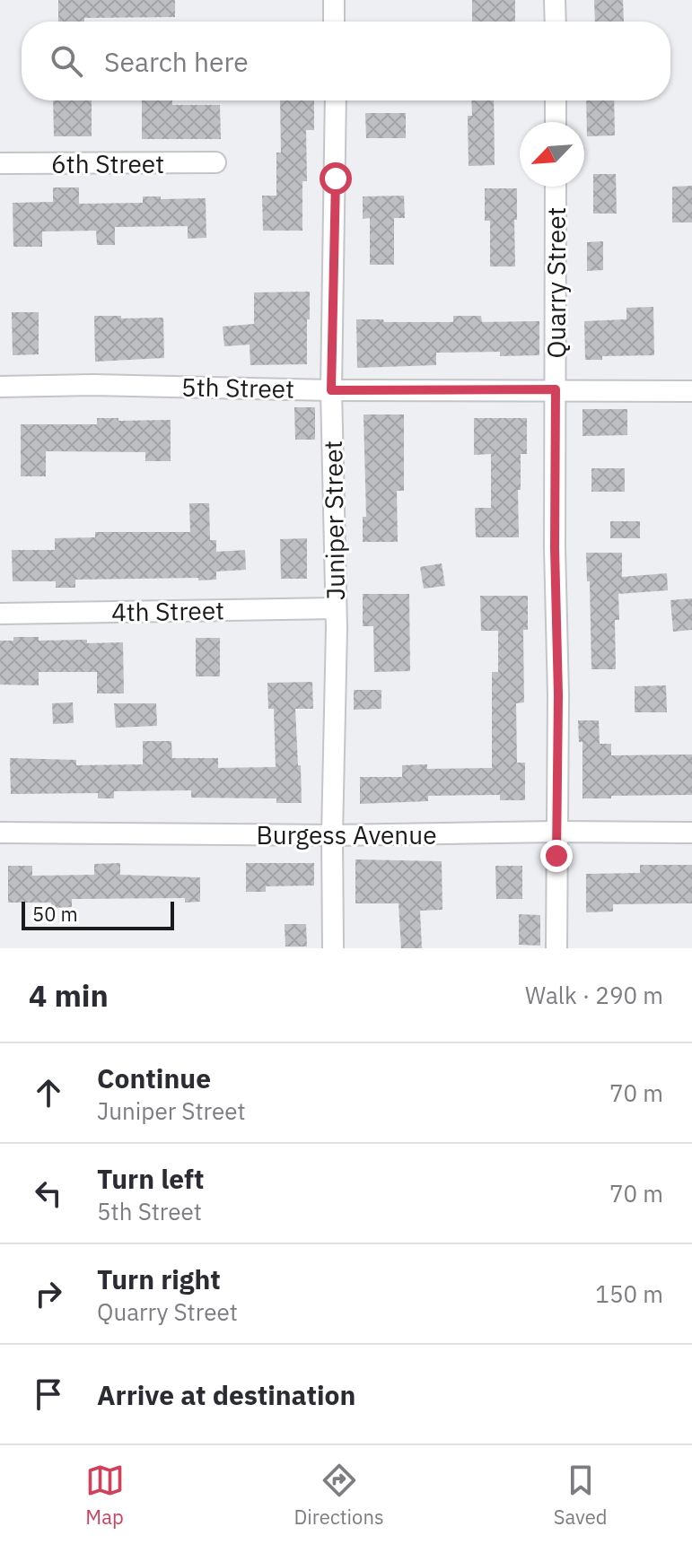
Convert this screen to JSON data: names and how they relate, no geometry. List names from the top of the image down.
{
  "streets": {
    "street": [
      "6th Street",
      "Quarry Street",
      "5th Street",
      "Juniper Street",
      "4th Street",
      "Burgess Avenue"
    ]
  },
  "crossings": [
    ["Quarry Street", "5th Street"],
    ["Quarry Street", "Burgess Avenue"],
    ["5th Street", "Juniper Street"],
    ["Juniper Street", "4th Street"],
    ["Juniper Street", "Burgess Avenue"]
  ],
  "scale_bar": "50 m",
  "north": "bottom left",
  "page": {
    "search": "Search here",
    "scale": "50 m",
    "heading": ["4 min", "Walk · 290 m"],
    "list": [
      ["Continue", "Juniper Street", "70 m"],
      ["Turn left", "5th Street", "70 m"],
      ["Turn right", "Quarry Street", "150 m"],
      "Arrive at destination"
    ],
    "nav": ["Map", "Directions", "Saved"]
  }
}
